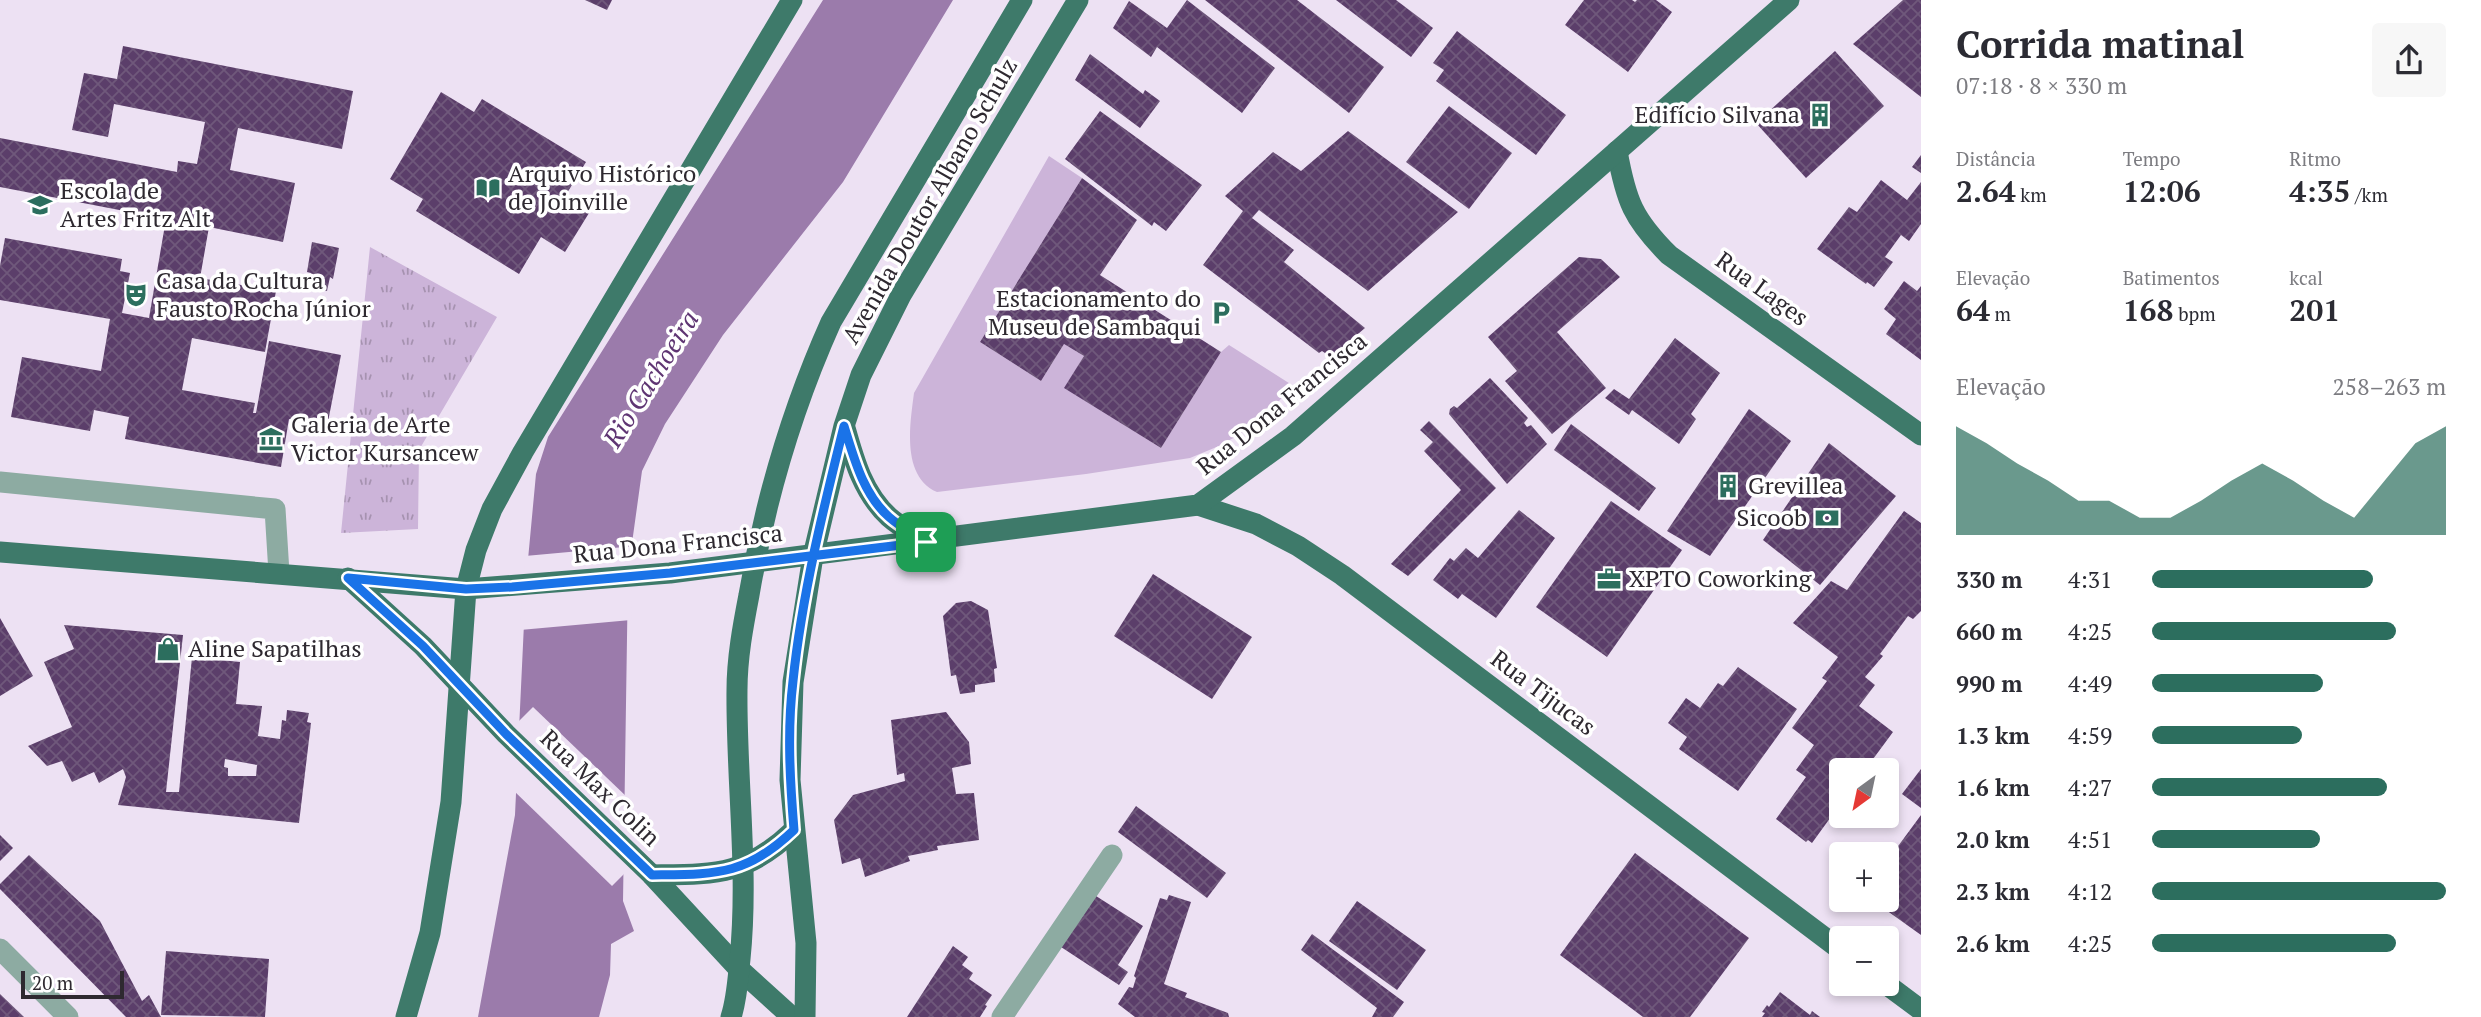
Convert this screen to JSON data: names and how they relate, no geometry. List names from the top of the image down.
{
  "streets": {
    "main road": [
      "Avenida Doutor Albano Schulz",
      "Rua Lages",
      "Rua Dona Francisca",
      "Rua Tijucas",
      "Rua Max Colin"
    ]
  },
  "crossings": [
    ["Avenida Doutor Albano Schulz", "Rua Dona Francisca"],
    ["Avenida Doutor Albano Schulz", "Rua Max Colin"],
    ["Rua Lages", "Rua Dona Francisca"],
    ["Rua Dona Francisca", "Rua Tijucas"]
  ],
  "water": ["Rio Cachoeira"],
  "places": {
    "building": ["Edifício Silvana", "Grevillea"],
    "library": ["Arquivo Histórico de Joinville"],
    "school or university": ["Escola de Artes Fritz Alt"],
    "theatre": ["Casa da Cultura Fausto Rocha Júnior"],
    "parking": ["Estacionamento do Museu de Sambaqui"],
    "museum": ["Galeria de Arte Victor Kursancew"],
    "bank": ["Sicoob"],
    "office": ["XPTO Coworking"],
    "shop": ["Aline Sapatilhas"]
  },
  "scale_bar": "20 m",
  "north": "bottom left",
  "page": {
    "heading": ["Corrida matinal", "07:18 · 8 × 330 m"],
    "stats": [
      ["Distância", "2.64 km"],
      ["Tempo", "12:06"],
      ["Ritmo", "4:35 /km"],
      ["Elevação", "64 m"],
      ["Batimentos", "168 bpm"],
      ["kcal", "201"]
    ],
    "chart": ["Elevação", "258–263 m"],
    "list": [
      {
        "name": "330 m",
        "note": "4:31"
      },
      {
        "name": "660 m",
        "note": "4:25"
      },
      {
        "name": "990 m",
        "note": "4:49"
      },
      {
        "name": "1.3 km",
        "note": "4:59"
      },
      {
        "name": "1.6 km",
        "note": "4:27"
      },
      {
        "name": "2.0 km",
        "note": "4:51"
      },
      {
        "name": "2.3 km",
        "note": "4:12"
      },
      {
        "name": "2.6 km",
        "note": "4:25"
      }
    ],
    "map_buttons": ["+", "−"],
    "scale": "20 m"
  }
}
